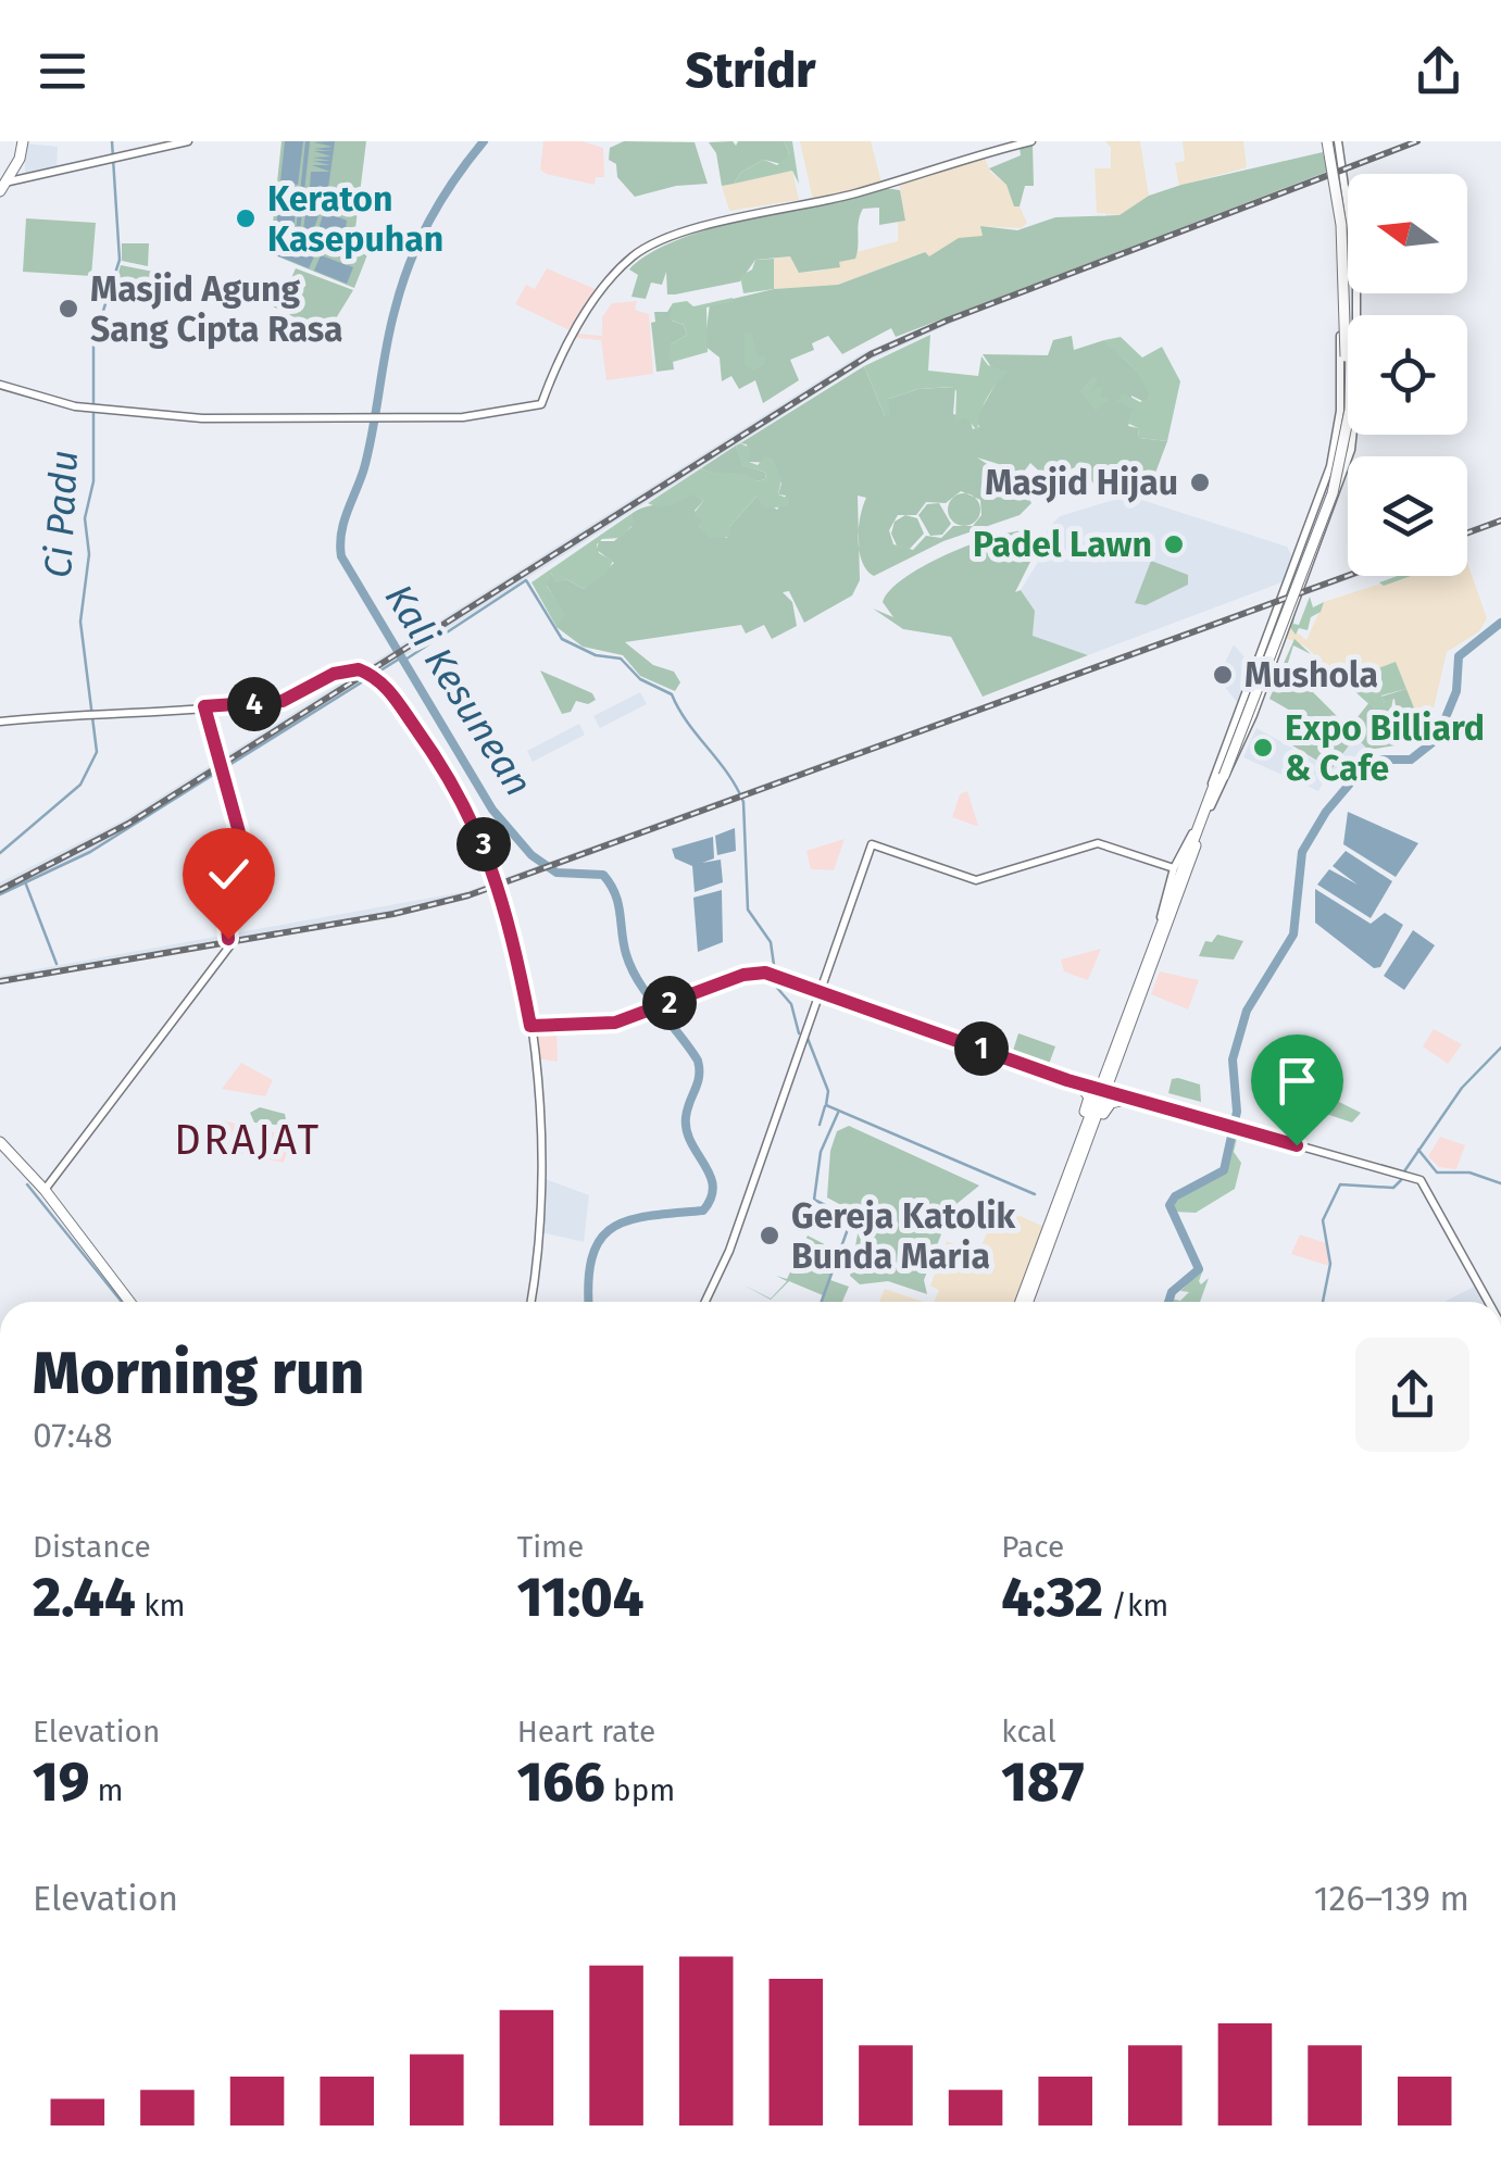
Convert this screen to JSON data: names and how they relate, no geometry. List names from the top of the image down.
{
  "districts": ["DRAJAT"],
  "water": ["Ci Padu", "Kali Kesunean"],
  "places": [
    "Keraton Kasepuhan",
    "Masjid Agung Sang Cipta Rasa",
    "Masjid Hijau",
    "Padel Lawn",
    "Mushola",
    "Expo Billiard & Cafe",
    "Gereja Katolik Bunda Maria"
  ],
  "north": "left",
  "page": {
    "header": "Stridr",
    "pins": [
      "4",
      "3",
      "2",
      "1"
    ],
    "heading": ["Morning run", "07:48"],
    "stats": [
      ["Distance", "2.44 km"],
      ["Time", "11:04"],
      ["Pace", "4:32 /km"],
      ["Elevation", "19 m"],
      ["Heart rate", "166 bpm"],
      ["kcal", "187"]
    ],
    "chart": ["Elevation", "126–139 m"]
  }
}
